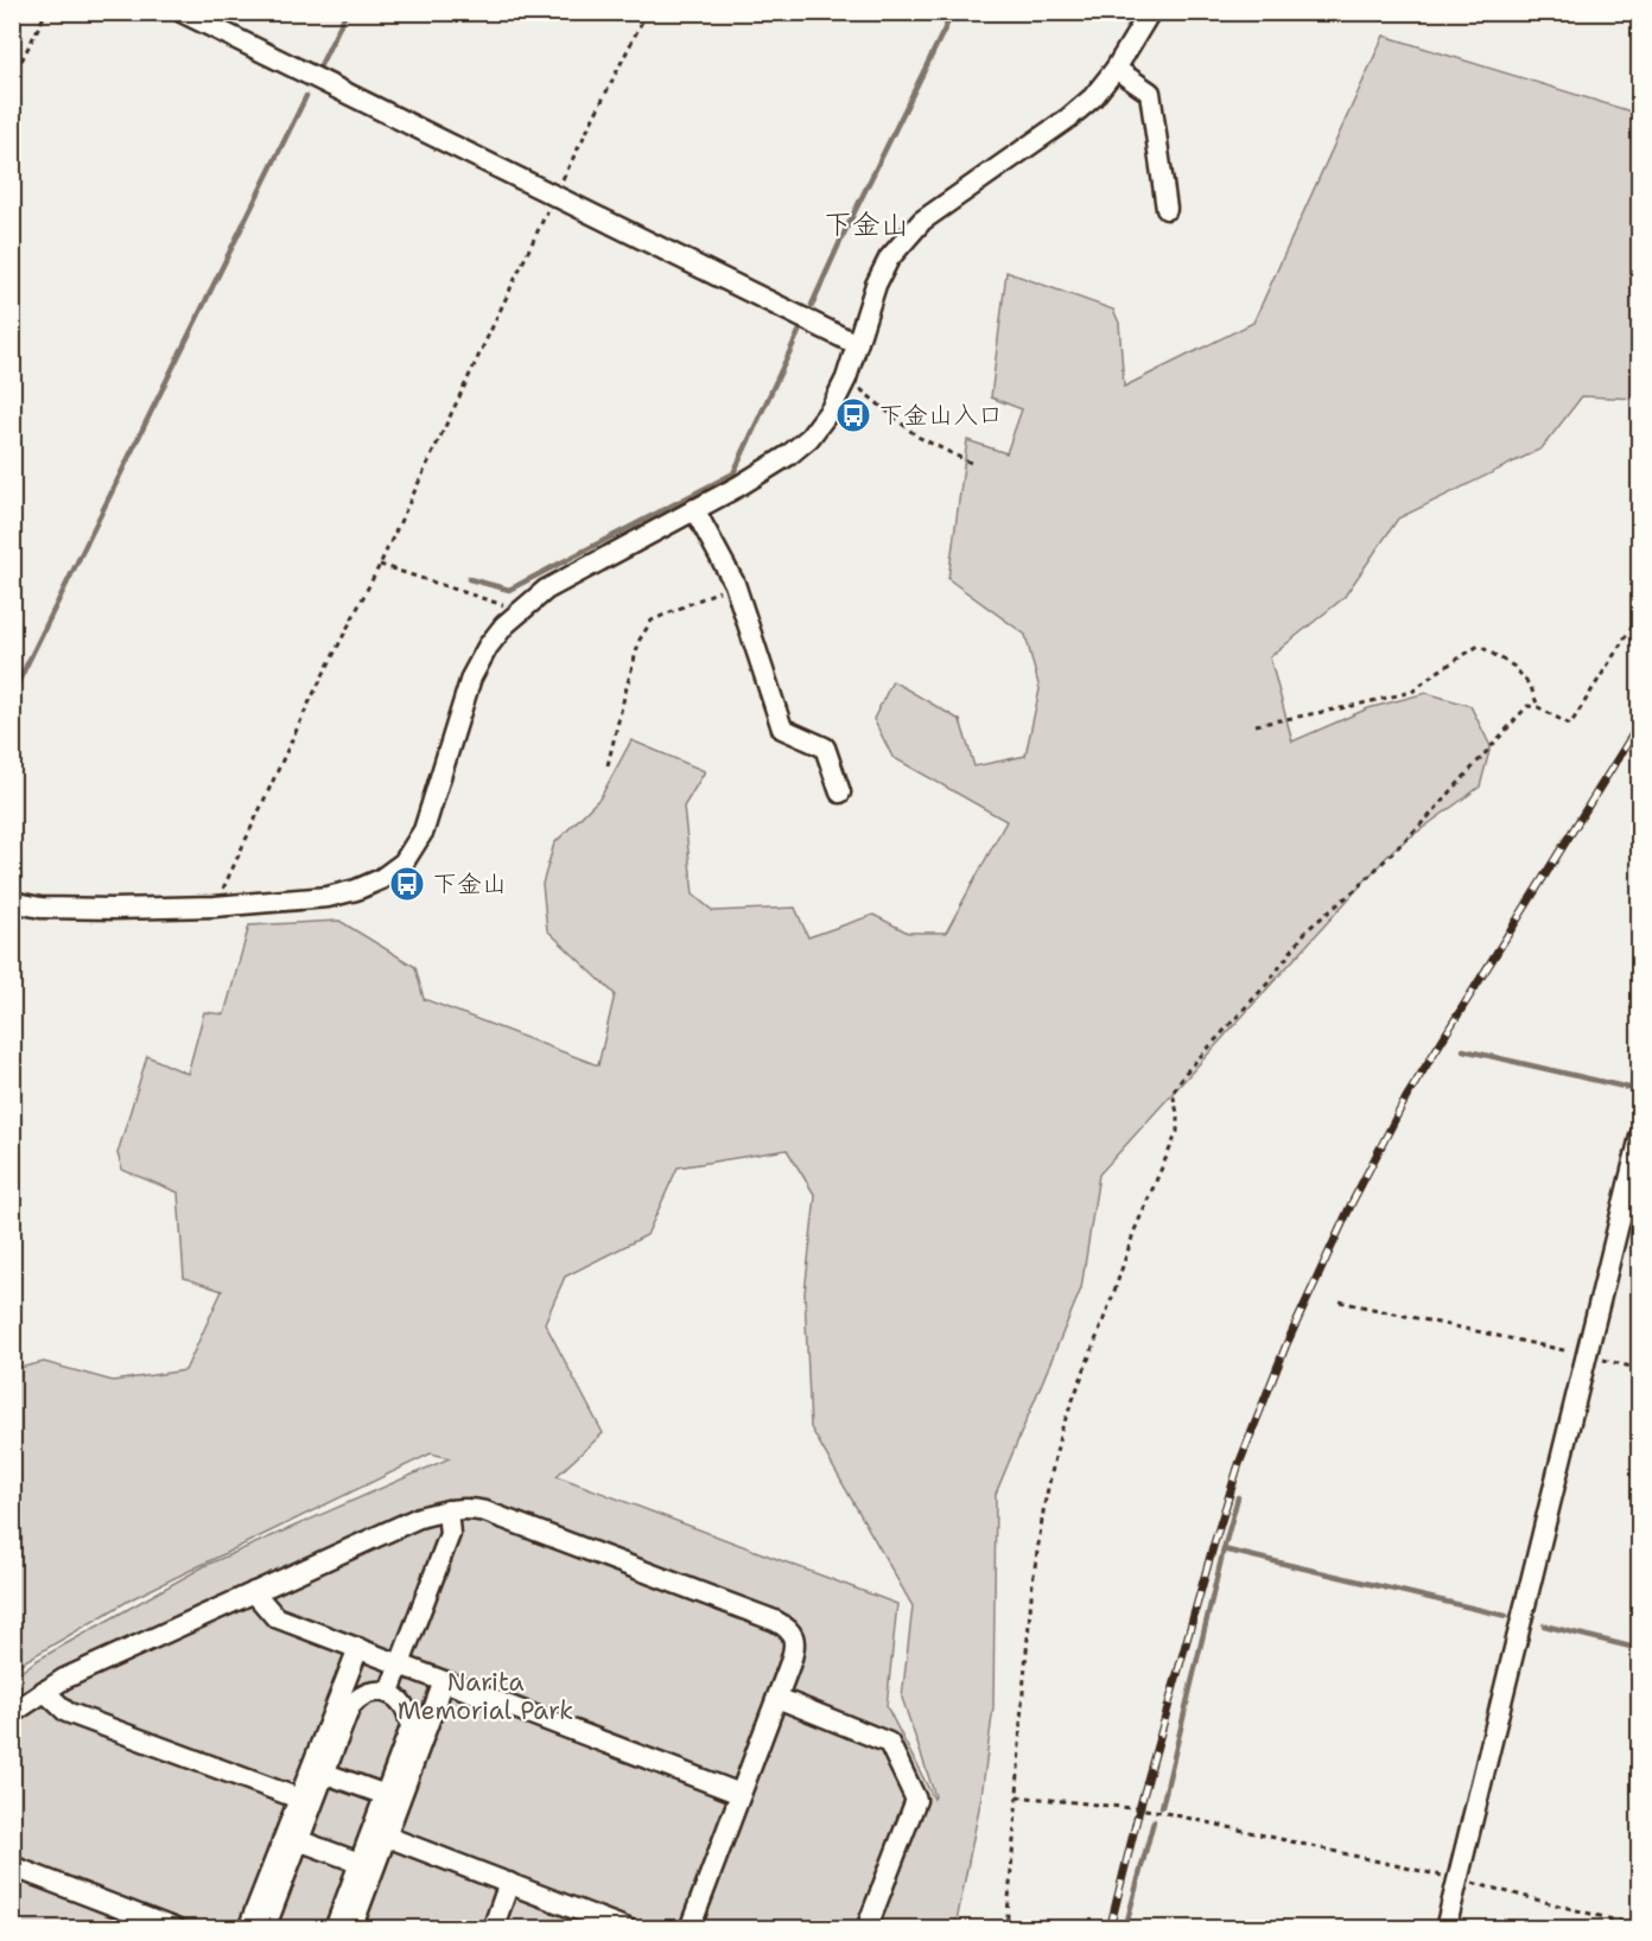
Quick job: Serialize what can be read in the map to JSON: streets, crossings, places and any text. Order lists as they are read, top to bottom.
{
  "districts": ["下金山"],
  "parks": ["Narita Memorial Park"],
  "places": {
    "bus stop": ["下金山入口", "下金山"]
  }
}
